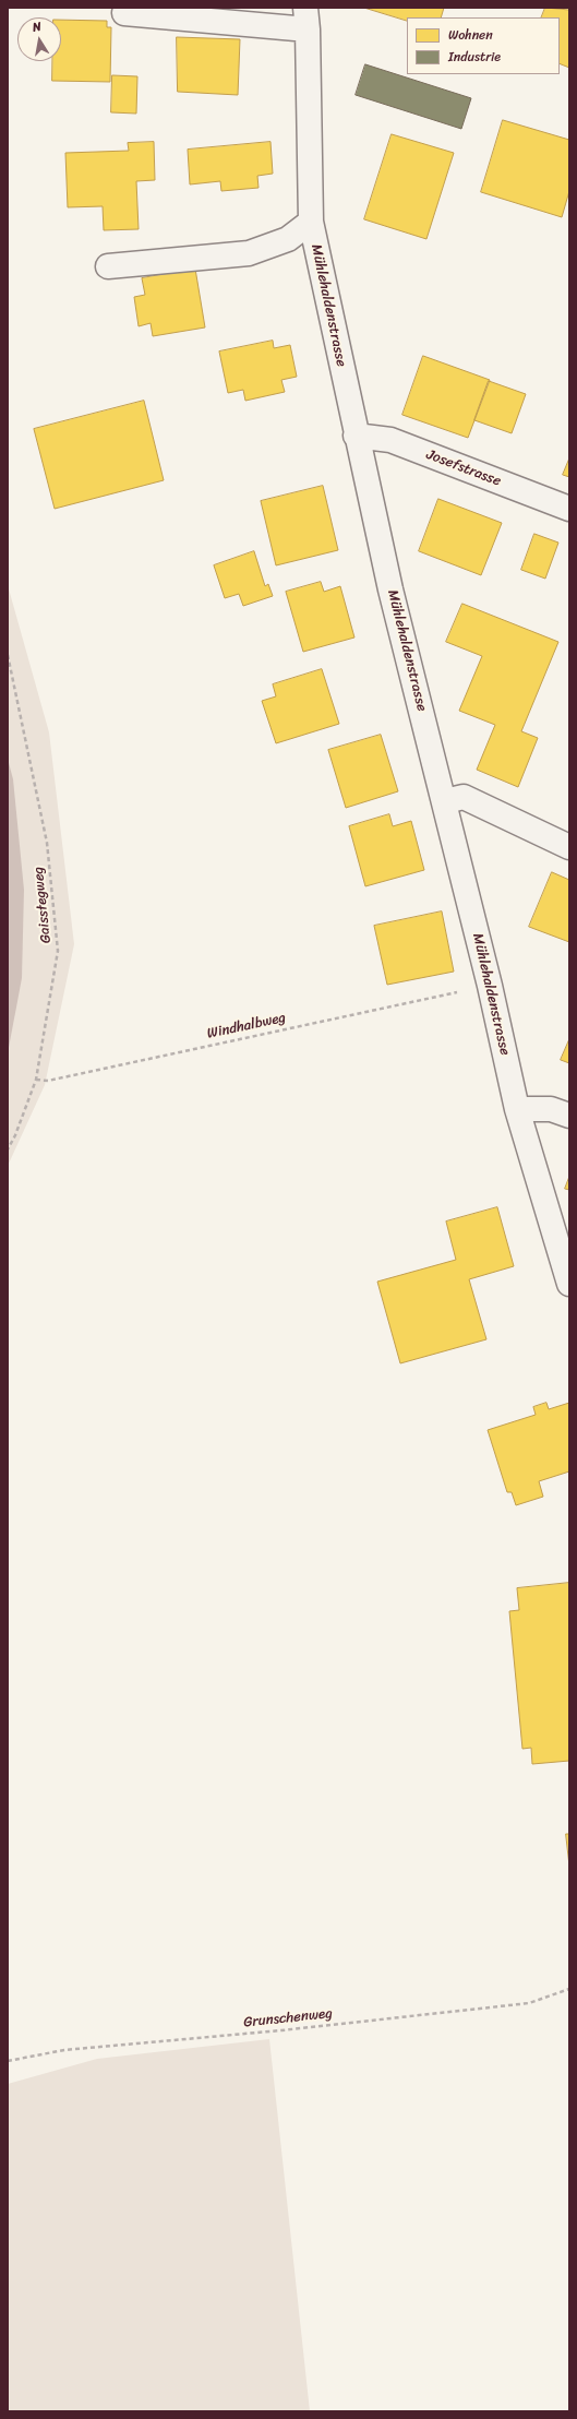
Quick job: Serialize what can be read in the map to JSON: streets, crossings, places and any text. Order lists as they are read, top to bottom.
{
  "streets": {
    "street": ["Mühlehaldenstrasse", "Josefstrasse"],
    "path": ["Gaisstegweg", "Windhalbweg", "Grunschenweg"]
  },
  "crossings": [
    ["Mühlehaldenstrasse", "Josefstrasse"],
    ["Gaisstegweg", "Windhalbweg"]
  ],
  "legend": ["Wohnen", "Industrie"],
  "north": "top"
}
